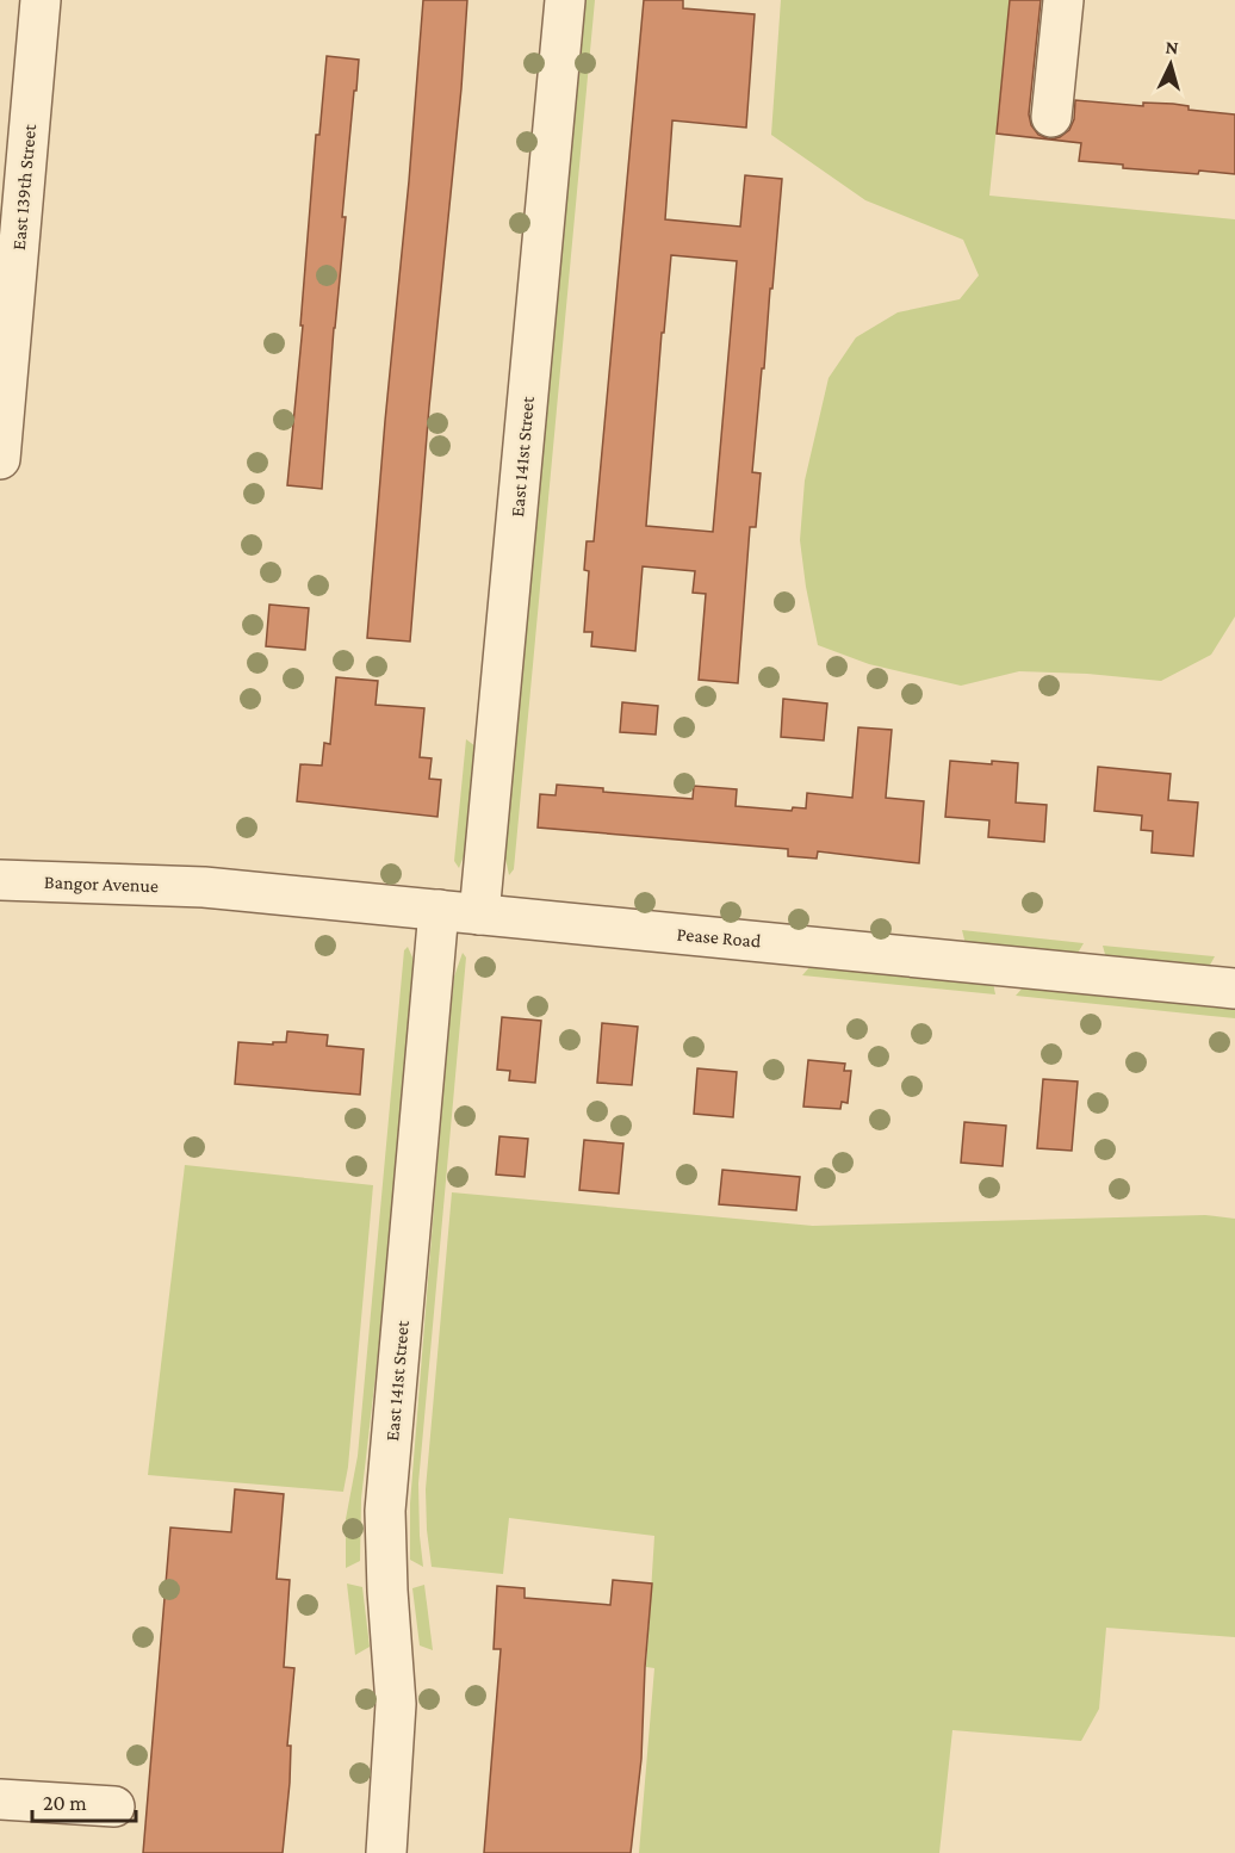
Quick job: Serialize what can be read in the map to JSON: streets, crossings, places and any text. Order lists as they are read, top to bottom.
{
  "streets": {
    "street": [
      "East 139th Street",
      "East 141st Street",
      "Bangor Avenue",
      "Pease Road"
    ]
  },
  "crossings": [
    ["East 141st Street", "Pease Road"],
    ["Bangor Avenue", "Pease Road"]
  ],
  "scale_bar": "20 m",
  "north": "top"
}
